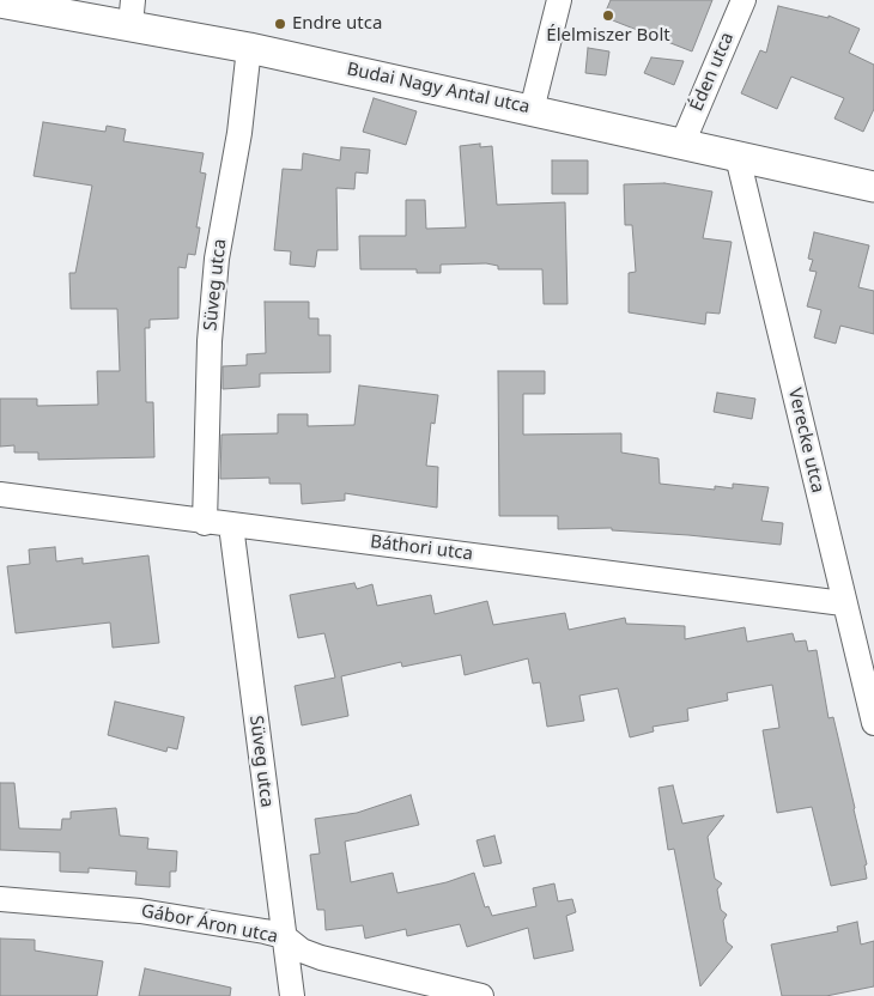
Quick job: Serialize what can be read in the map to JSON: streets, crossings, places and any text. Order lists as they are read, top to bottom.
{
  "streets": {
    "street": [
      "Éden utca",
      "Budai Nagy Antal utca",
      "Süveg utca",
      "Verecke utca",
      "Báthori utca",
      "Gábor Áron utca"
    ]
  },
  "crossings": [
    ["Éden utca", "Budai Nagy Antal utca"],
    ["Budai Nagy Antal utca", "Süveg utca"],
    ["Budai Nagy Antal utca", "Verecke utca"],
    ["Süveg utca", "Báthori utca"],
    ["Süveg utca", "Gábor Áron utca"],
    ["Verecke utca", "Báthori utca"]
  ],
  "places": ["Élelmiszer Bolt", "Endre utca"]
}
